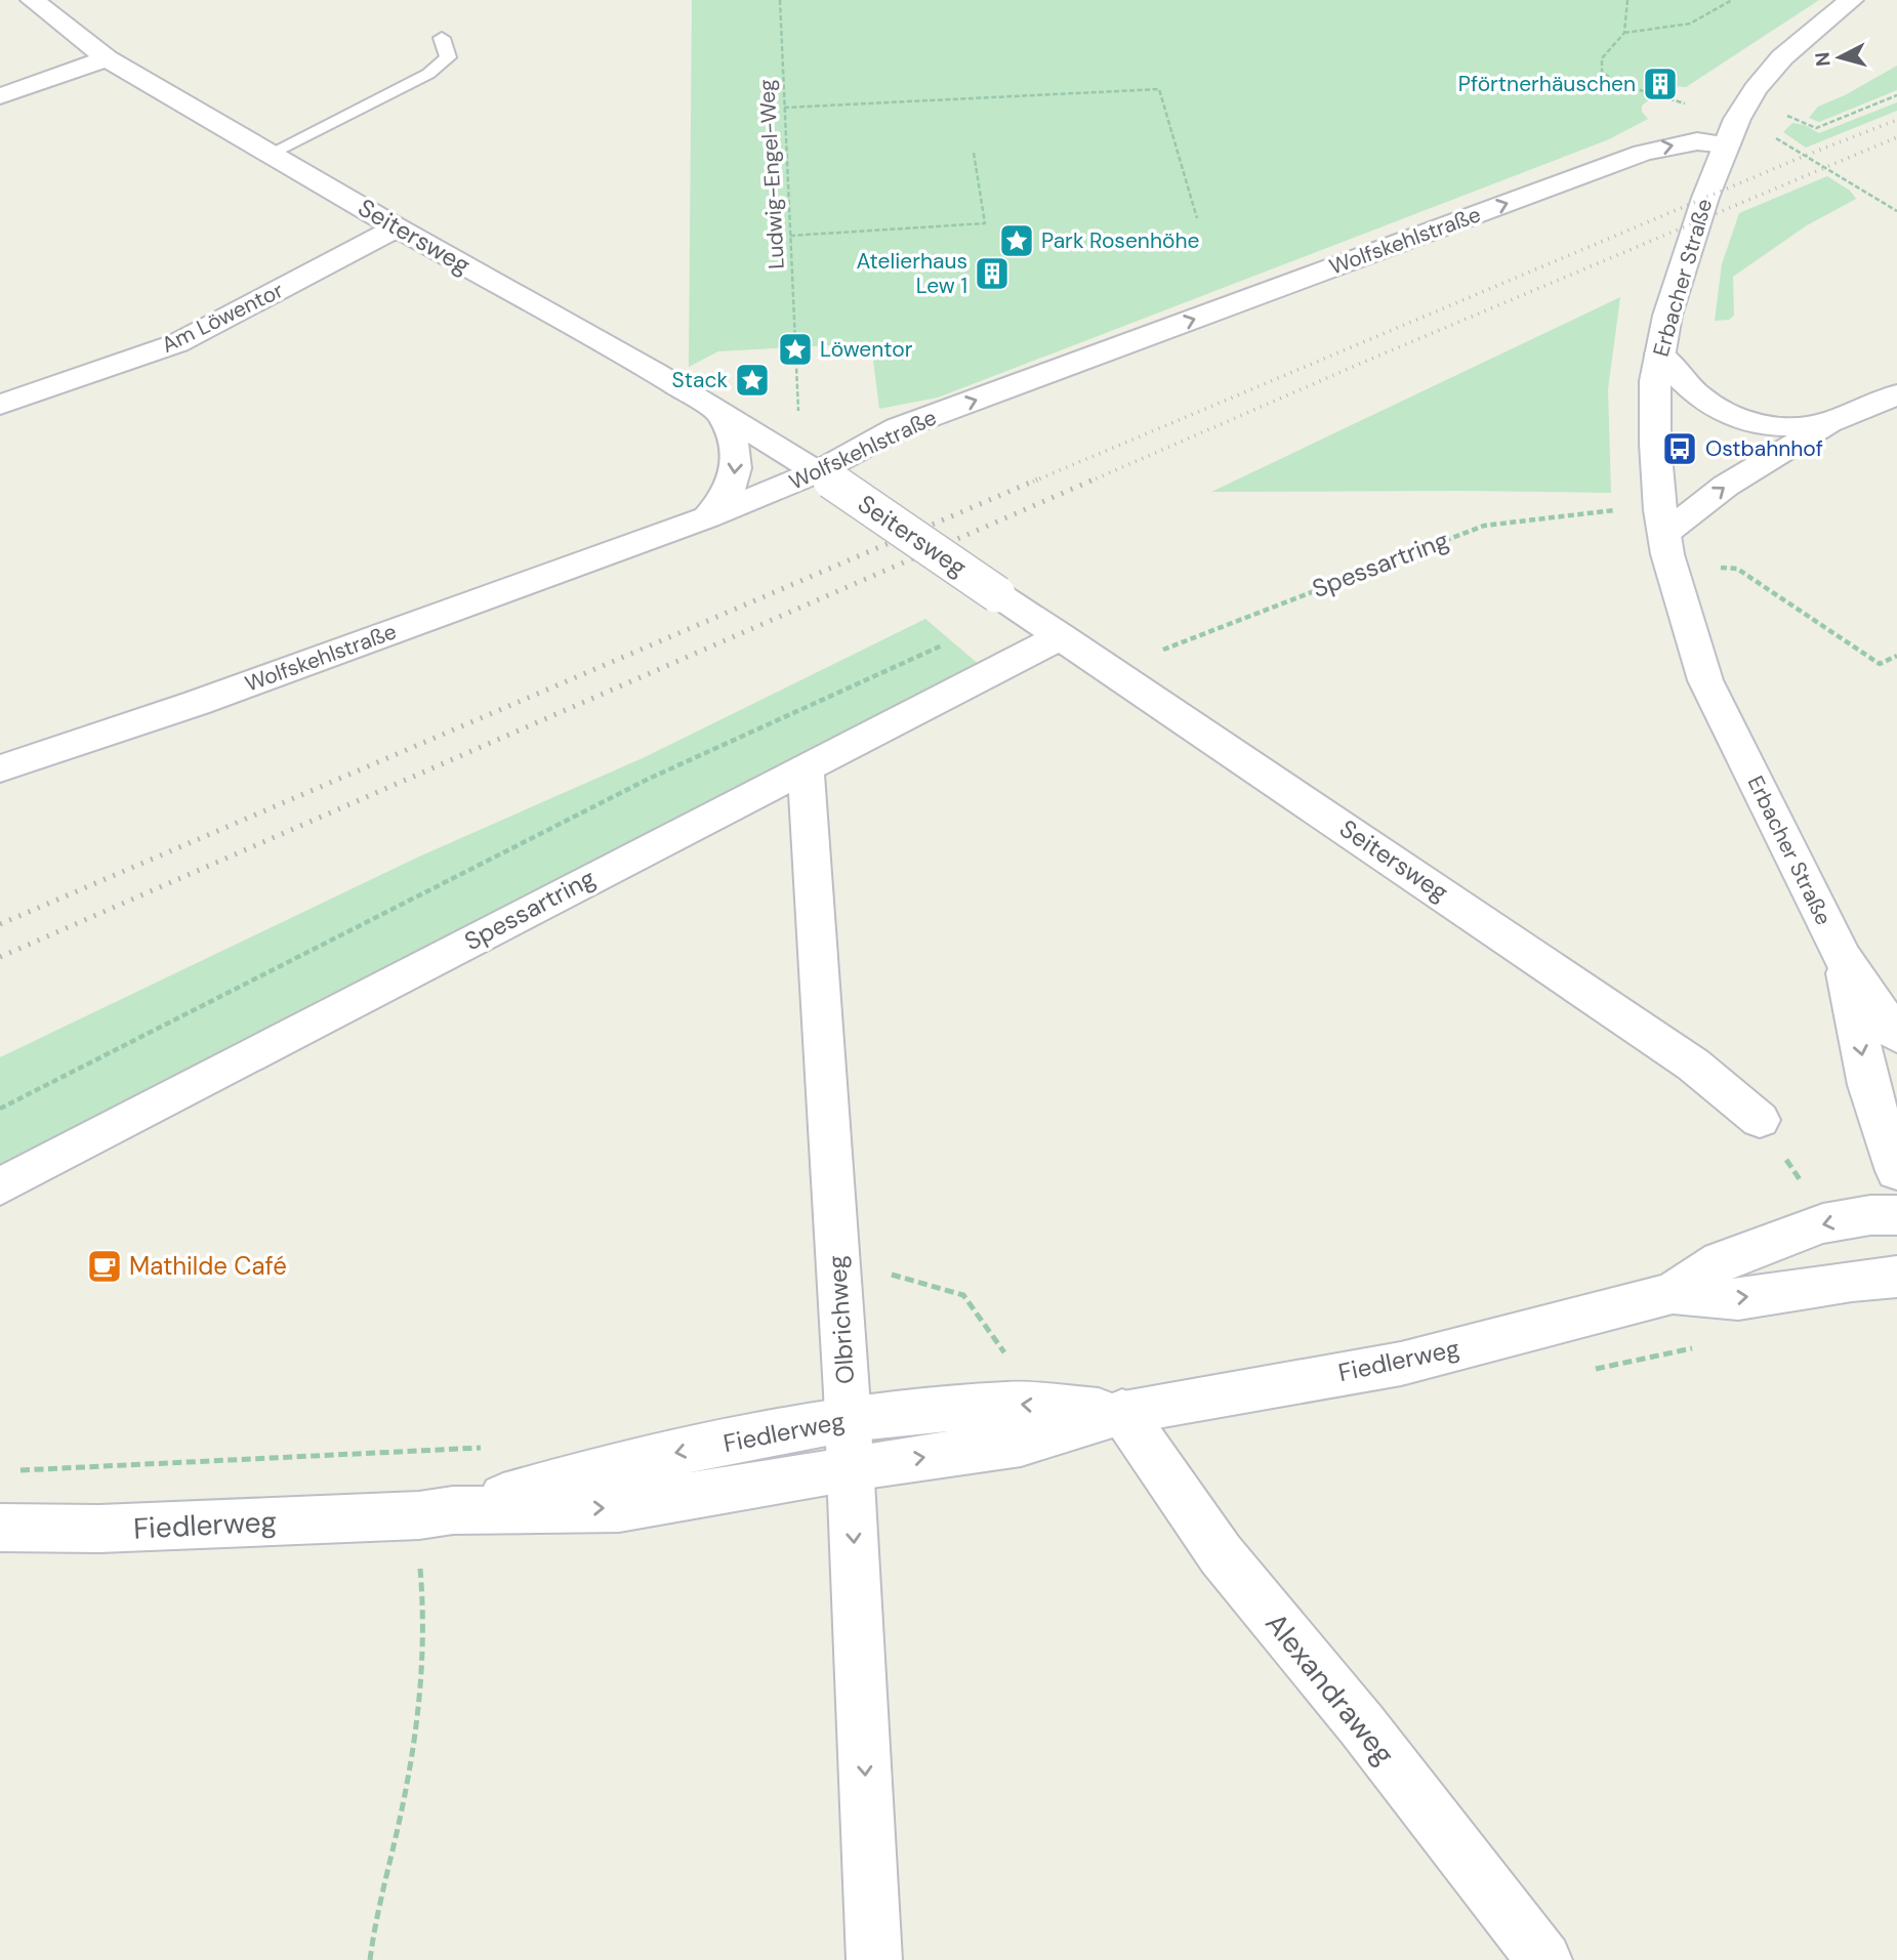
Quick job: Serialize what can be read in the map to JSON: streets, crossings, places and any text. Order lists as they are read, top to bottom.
{
  "streets": {
    "street": [
      "Seitersweg",
      "Wolfskehlstraße",
      "Erbacher Straße",
      "Am Löwentor",
      "Spessartring",
      "Olbrichweg",
      "Fiedlerweg",
      "Alexandraweg"
    ],
    "path": ["Ludwig-Engel-Weg"]
  },
  "crossings": [
    ["Seitersweg", "Wolfskehlstraße"],
    ["Seitersweg", "Am Löwentor"],
    ["Seitersweg", "Spessartring"],
    ["Wolfskehlstraße", "Erbacher Straße"],
    ["Erbacher Straße", "Spessartring"],
    ["Spessartring", "Olbrichweg"],
    ["Olbrichweg", "Fiedlerweg"],
    ["Fiedlerweg", "Alexandraweg"]
  ],
  "one_way": ["Wolfskehlstraße", "Olbrichweg"],
  "places": {
    "building": ["Pförtnerhäuschen", "Atelierhaus Lew 1"],
    "place": ["Park Rosenhöhe", "Löwentor", "Stack"],
    "bus stop": ["Ostbahnhof"],
    "cafe": ["Mathilde Café"]
  },
  "north": "left"
}
